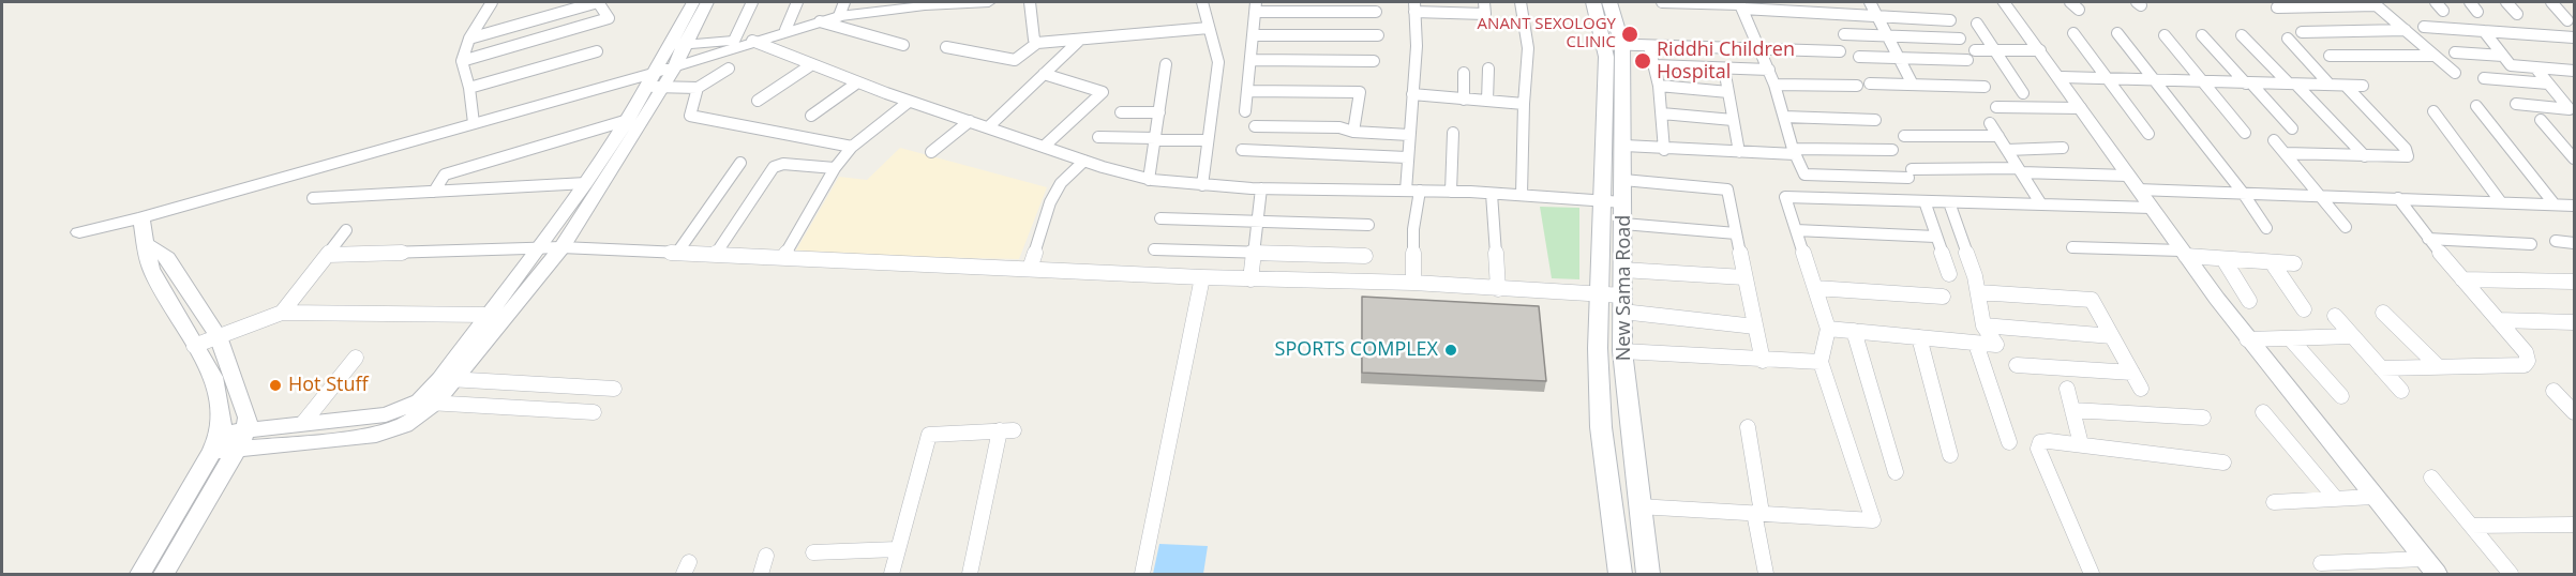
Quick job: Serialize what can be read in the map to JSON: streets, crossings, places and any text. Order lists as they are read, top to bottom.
{
  "streets": {
    "main road": ["New Sama Road"]
  },
  "places": [
    "ANANT SEXOLOGY CLINIC",
    "Riddhi Children Hospital",
    "SPORTS COMPLEX",
    "Hot Stuff"
  ]
}
